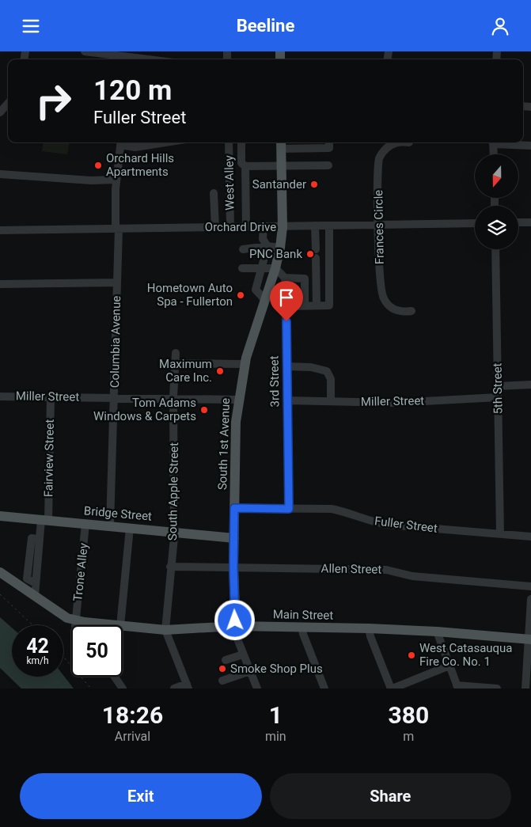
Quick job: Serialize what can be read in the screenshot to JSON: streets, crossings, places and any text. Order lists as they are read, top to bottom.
{
  "streets": {
    "main road": ["South 1st Avenue", "Bridge Street", "Main Street"],
    "street": [
      "West Alley",
      "Orchard Drive",
      "Frances Circle",
      "Columbia Avenue",
      "3rd Street",
      "5th Street",
      "Miller Street",
      "Fairview Street",
      "South Apple Street",
      "Fuller Street",
      "Allen Street",
      "Trone Alley"
    ]
  },
  "crossings": [
    ["West Alley", "Orchard Drive"],
    ["Orchard Drive", "Frances Circle"],
    ["Orchard Drive", "Columbia Avenue"],
    ["Columbia Avenue", "Miller Street"],
    ["Columbia Avenue", "Bridge Street"],
    ["3rd Street", "Miller Street"],
    ["3rd Street", "Fuller Street"],
    ["5th Street", "Miller Street"],
    ["5th Street", "Fuller Street"],
    ["Miller Street", "South 1st Avenue"],
    ["Miller Street", "Fairview Street"],
    ["Miller Street", "South Apple Street"],
    ["South 1st Avenue", "Bridge Street"],
    ["South 1st Avenue", "Fuller Street"],
    ["South 1st Avenue", "Allen Street"],
    ["South 1st Avenue", "Main Street"],
    ["Fairview Street", "Bridge Street"],
    ["South Apple Street", "Bridge Street"],
    ["South Apple Street", "Allen Street"],
    ["South Apple Street", "Main Street"],
    ["Bridge Street", "Trone Alley"],
    ["Trone Alley", "Main Street"]
  ],
  "places": [
    "Orchard Hills Apartments",
    "Santander",
    "PNC Bank",
    "Hometown Auto Spa - Fullerton",
    "Maximum Care Inc.",
    "Tom Adams Windows & Carpets",
    "West Catasauqua Fire Co. No. 1",
    "Smoke Shop Plus"
  ],
  "north": "bottom",
  "page": {
    "header": "Beeline",
    "turn": ["120 m", "Fuller Street"],
    "speed": "42 km/h",
    "limit": "50",
    "eta": [
      "18:26",
      "Arrival",
      "1",
      "min",
      "380",
      "m"
    ],
    "buttons": ["Exit", "Share"]
  }
}
